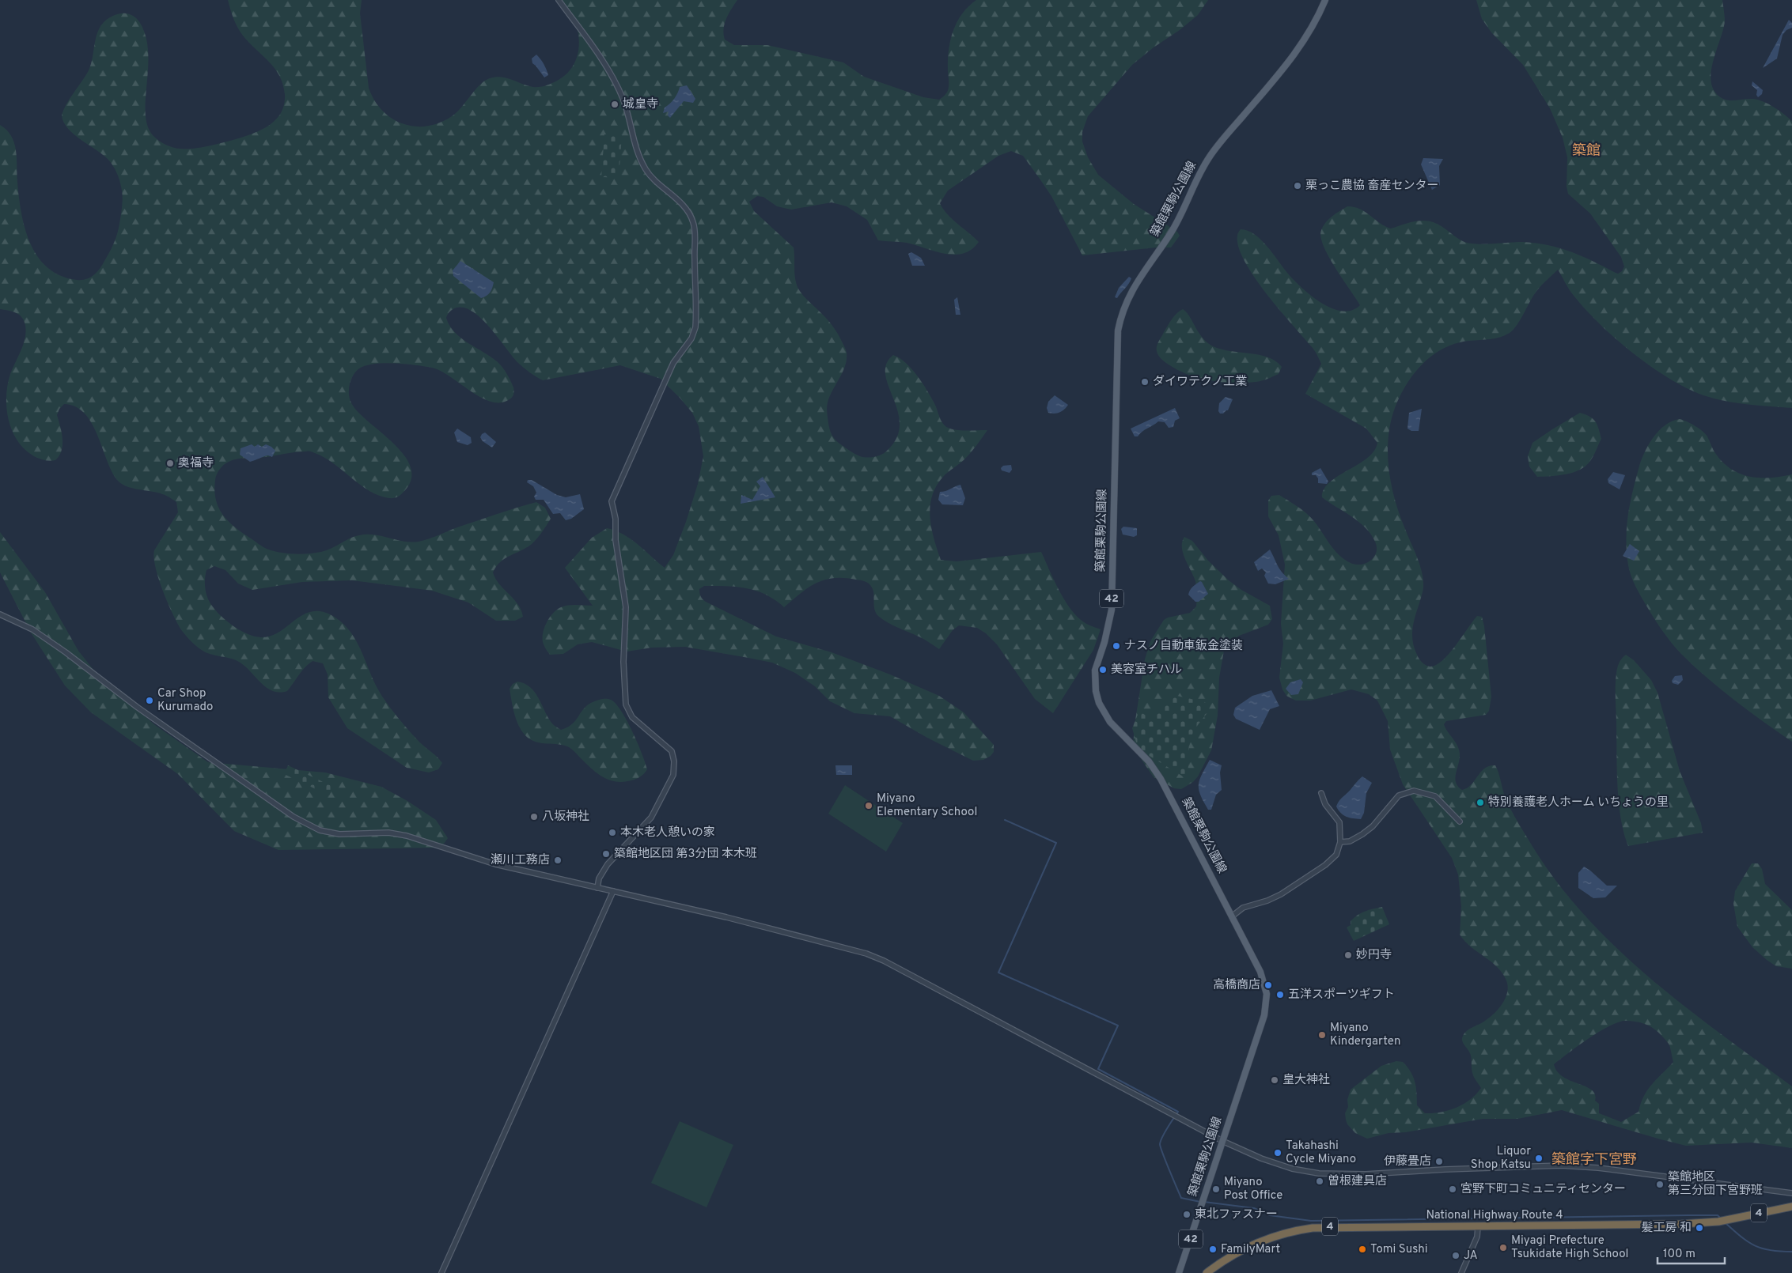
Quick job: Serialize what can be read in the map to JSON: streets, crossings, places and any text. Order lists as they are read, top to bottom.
{
  "streets": {
    "highway": ["4", "National Highway Route 4"],
    "main road": ["築館栗駒公園線", "42"]
  },
  "districts": ["築館", "築館字下宮野"],
  "places": [
    "城皇寺",
    "栗っこ農協 畜産センター",
    "ダイワテクノ工業",
    "奥福寺",
    "ナスノ自動車鈑金塗装",
    "美容室チハル",
    "Car Shop Kurumado",
    "特別養護老人ホーム いちょうの里",
    "Miyano Elementary School",
    "八坂神社",
    "本木老人憩いの家",
    "築館地区団 第3分団 本木班",
    "瀬川工務店",
    "妙円寺",
    "高橋商店",
    "五洋スポーツギフト",
    "Miyano Kindergarten",
    "皇大神社",
    "Takahashi Cycle Miyano",
    "Liquor Shop Katsu",
    "伊藤畳店",
    "曽根建具店",
    "築館地区 第三分団下宮野班",
    "Miyano Post Office",
    "宮野下町コミュニティセンター",
    "東北ファスナー",
    "髪工房 和",
    "Miyagi Prefecture Tsukidate High School",
    "FamilyMart",
    "Tomi Sushi",
    "JA"
  ],
  "scale_bar": "100 m"
}
